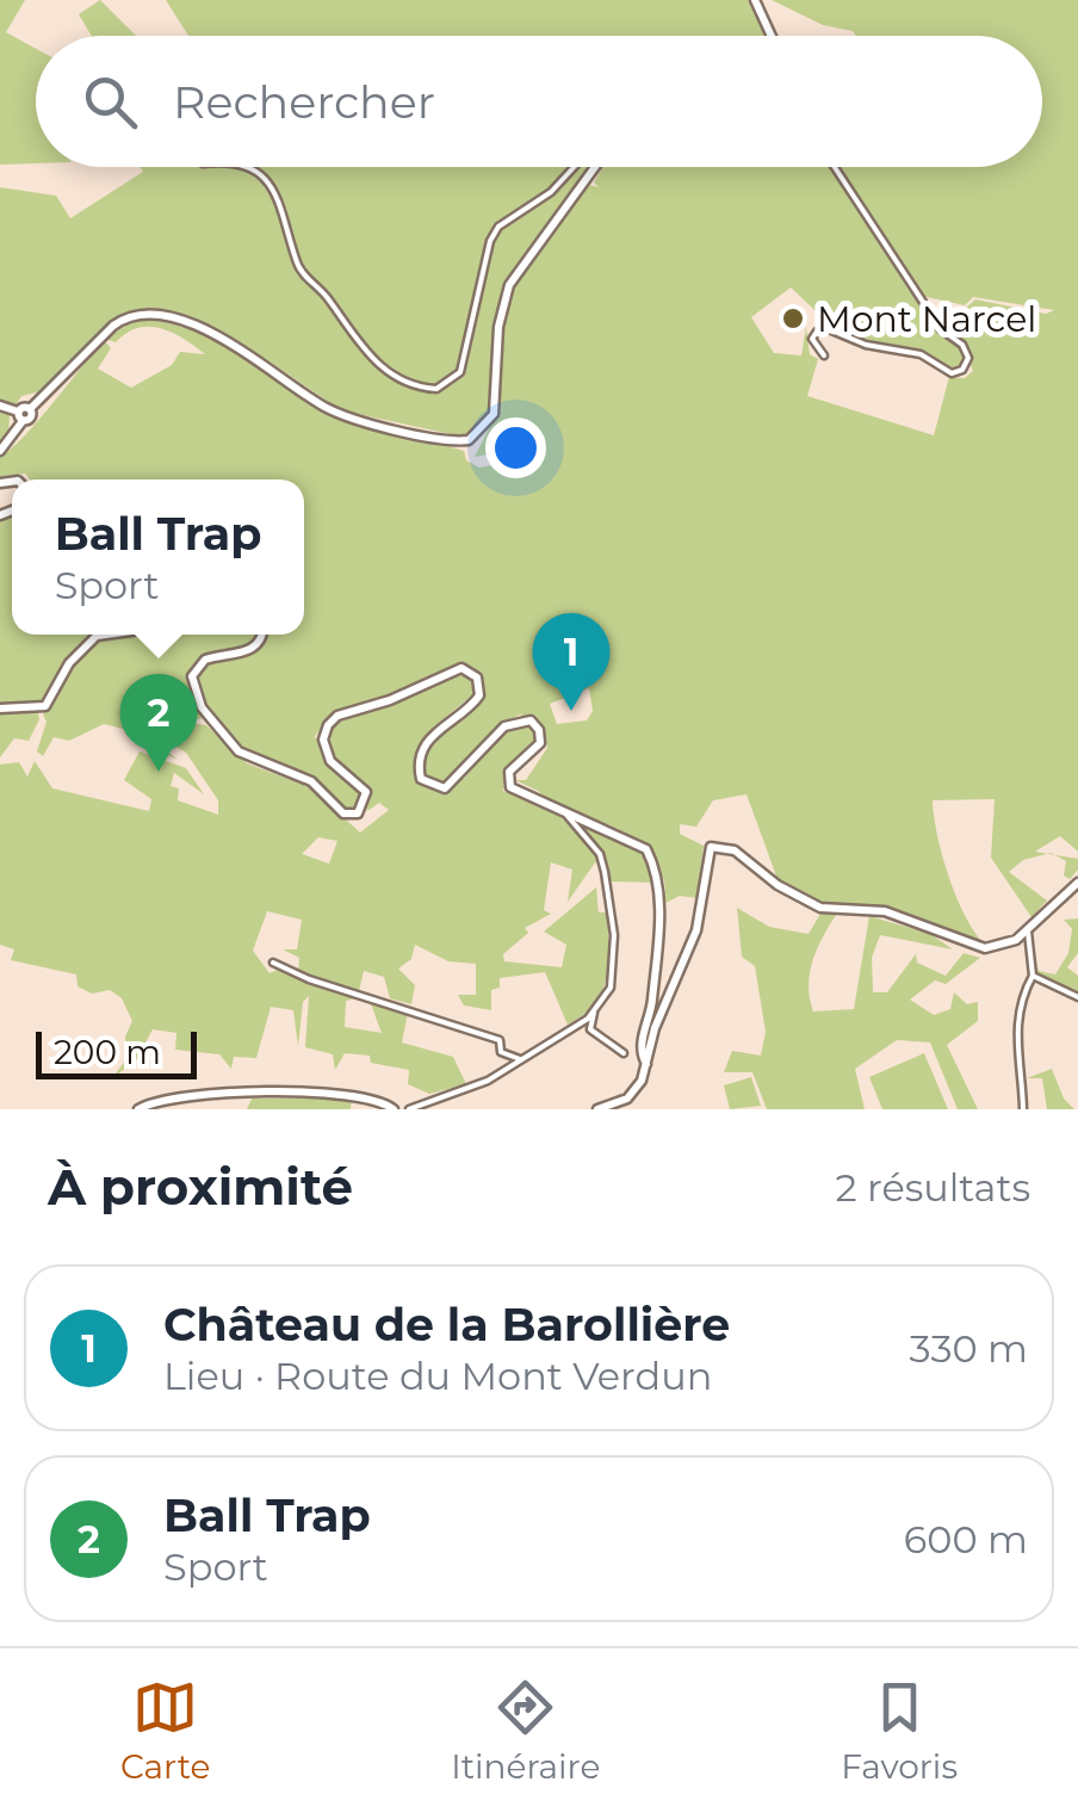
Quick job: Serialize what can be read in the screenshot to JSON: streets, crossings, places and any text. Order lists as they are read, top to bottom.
{
  "places": ["Mont Narcel"],
  "scale_bar": "200 m",
  "page": {
    "search": "Rechercher",
    "popup": ["Ball Trap", "Sport"],
    "pins": ["1", "2"],
    "scale": "200 m",
    "heading": ["À proximité", "2 résultats"],
    "list": [
      {
        "mark": "1",
        "name": "Château de la Barollière",
        "note": "Lieu · Route du Mont Verdun",
        "value": "330 m"
      },
      {
        "mark": "2",
        "name": "Ball Trap",
        "note": "Sport",
        "value": "600 m"
      }
    ],
    "nav": ["Carte", "Itinéraire", "Favoris"]
  }
}
